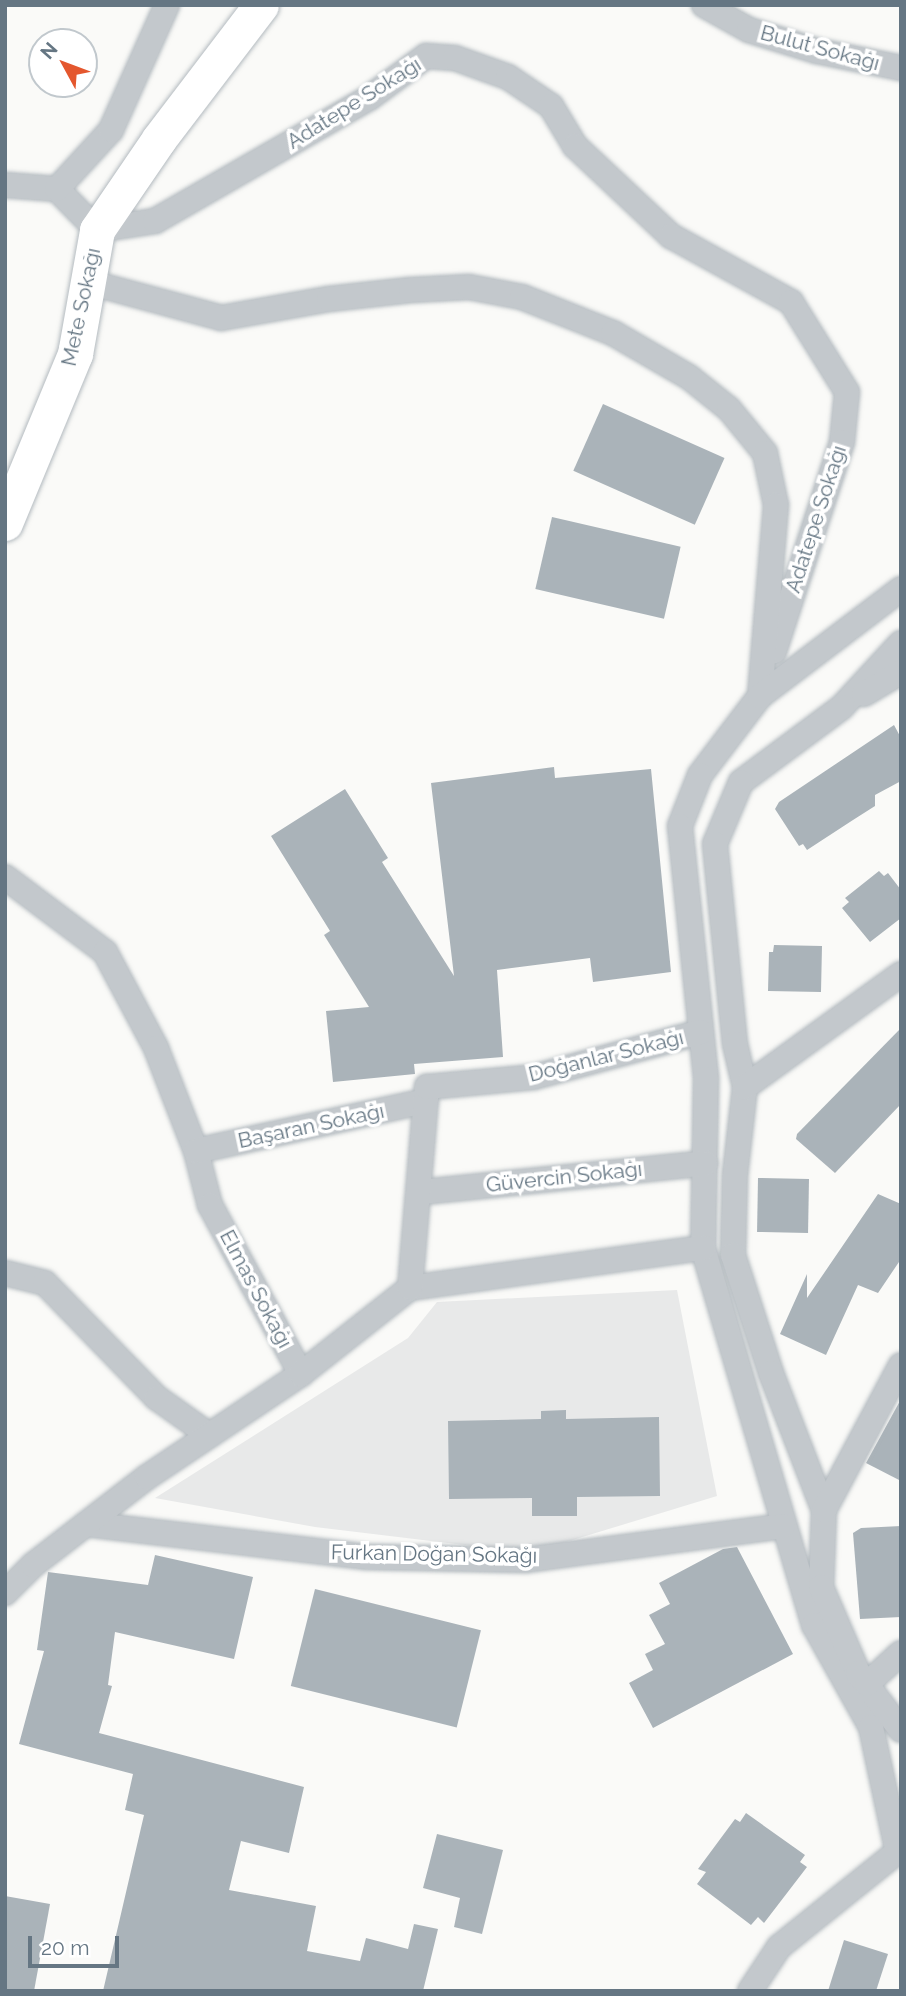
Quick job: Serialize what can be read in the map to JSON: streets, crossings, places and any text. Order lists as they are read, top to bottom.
{
  "streets": {
    "main road": ["Mete Sokağı"],
    "street": [
      "Bulut Sokağı",
      "Adatepe Sokağı",
      "Doğanlar Sokağı",
      "Başaran Sokağı",
      "Güvercin Sokağı",
      "Elmas Sokağı",
      "Furkan Doğan Sokağı"
    ]
  },
  "crossings": [
    ["Adatepe Sokağı", "Mete Sokağı"],
    ["Doğanlar Sokağı", "Başaran Sokağı"],
    ["Başaran Sokağı", "Elmas Sokağı"]
  ],
  "scale_bar": "20 m",
  "north": "top left"
}
